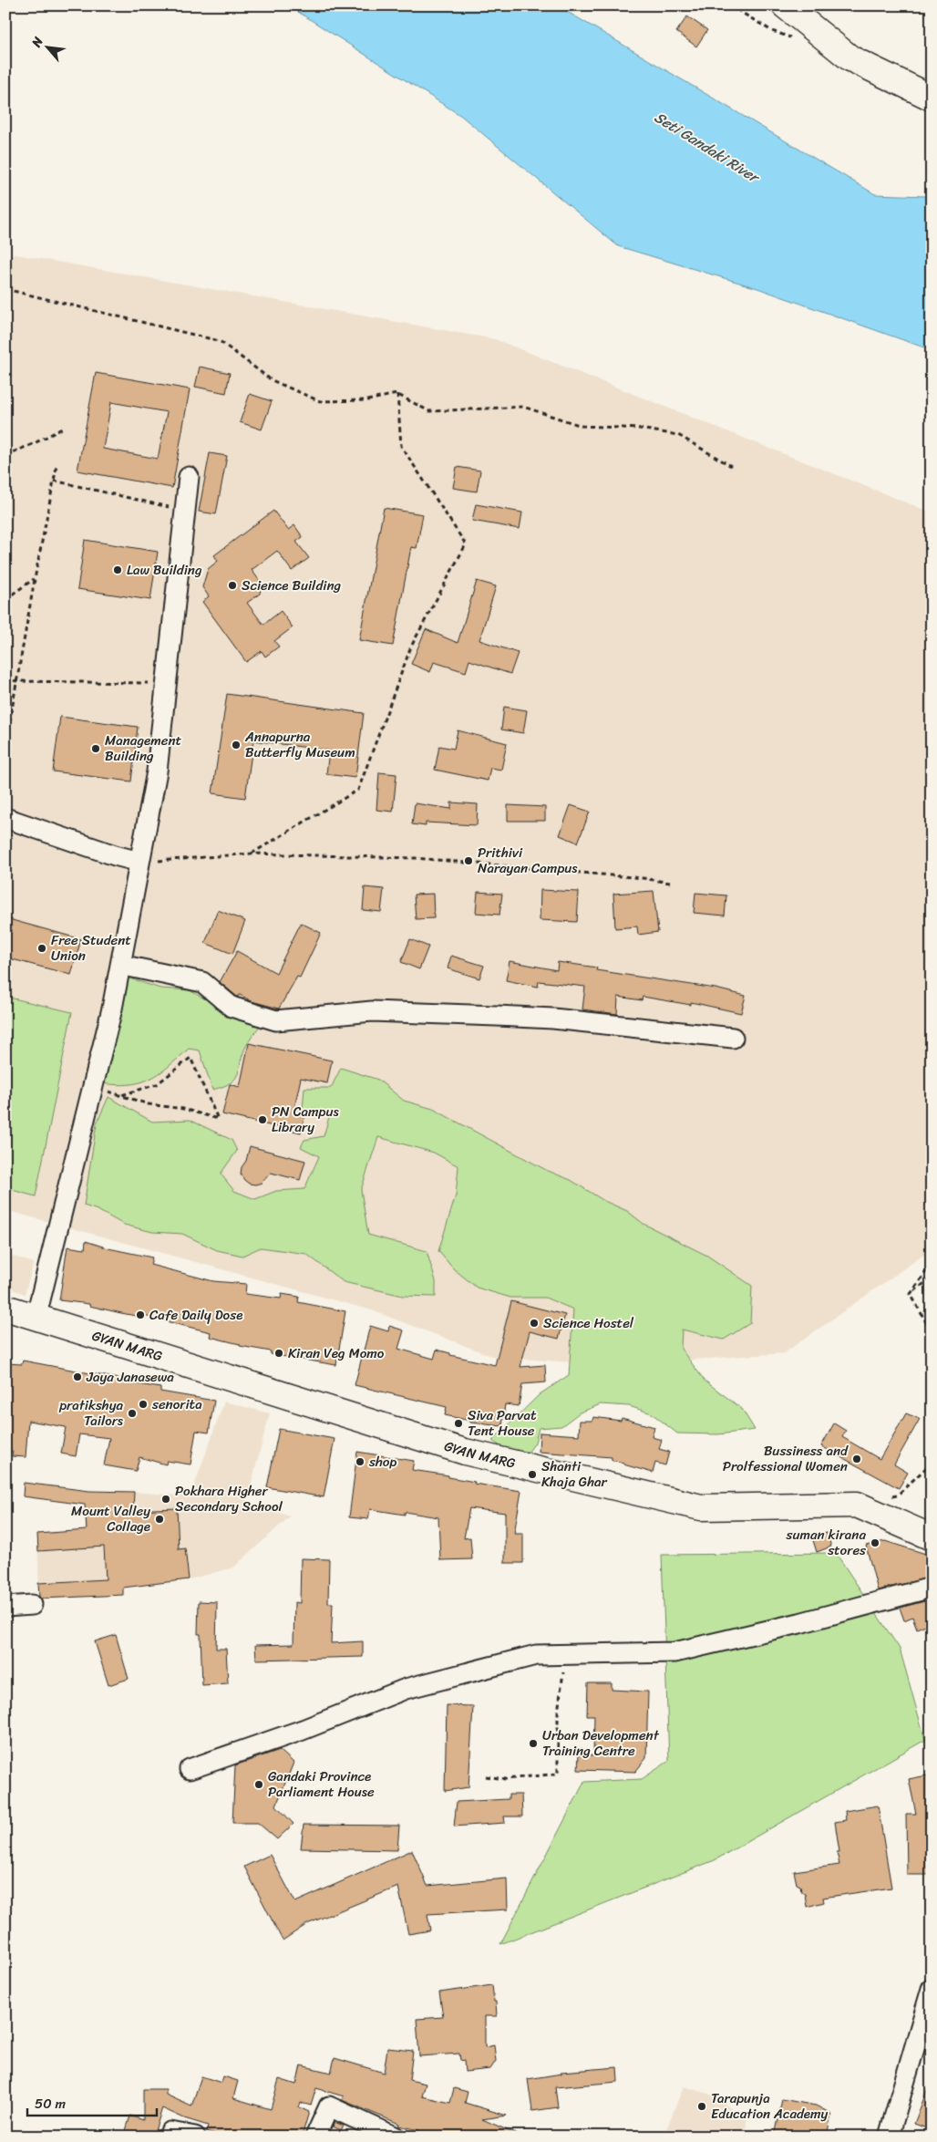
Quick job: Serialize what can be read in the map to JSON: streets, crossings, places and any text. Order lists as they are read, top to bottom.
{
  "streets": {
    "main road": ["GYAN MARG"]
  },
  "water": ["Seti Gandaki River"],
  "places": [
    "Law Building",
    "Science Building",
    "Annapurna Butterfly Museum",
    "Management Building",
    "Prithivi Narayan Campus",
    "Free Student Union",
    "PN Campus Library",
    "Cafe Daily Dose",
    "Science Hostel",
    "Kiran Veg Momo",
    "Jaya Janasewa",
    "senorita",
    "pratikshya Tailors",
    "Siva Parvat Tent House",
    "Bussiness and Prolfessional Women",
    "shop",
    "Shanti Khaja Ghar",
    "Pokhara Higher Secondary School",
    "Mount Valley Collage",
    "suman kirana stores",
    "Urban Development Training Centre",
    "Gandaki Province Parliament House",
    "Tarapunja Education Academy"
  ],
  "scale_bar": "50 m",
  "north": "top left"
}
